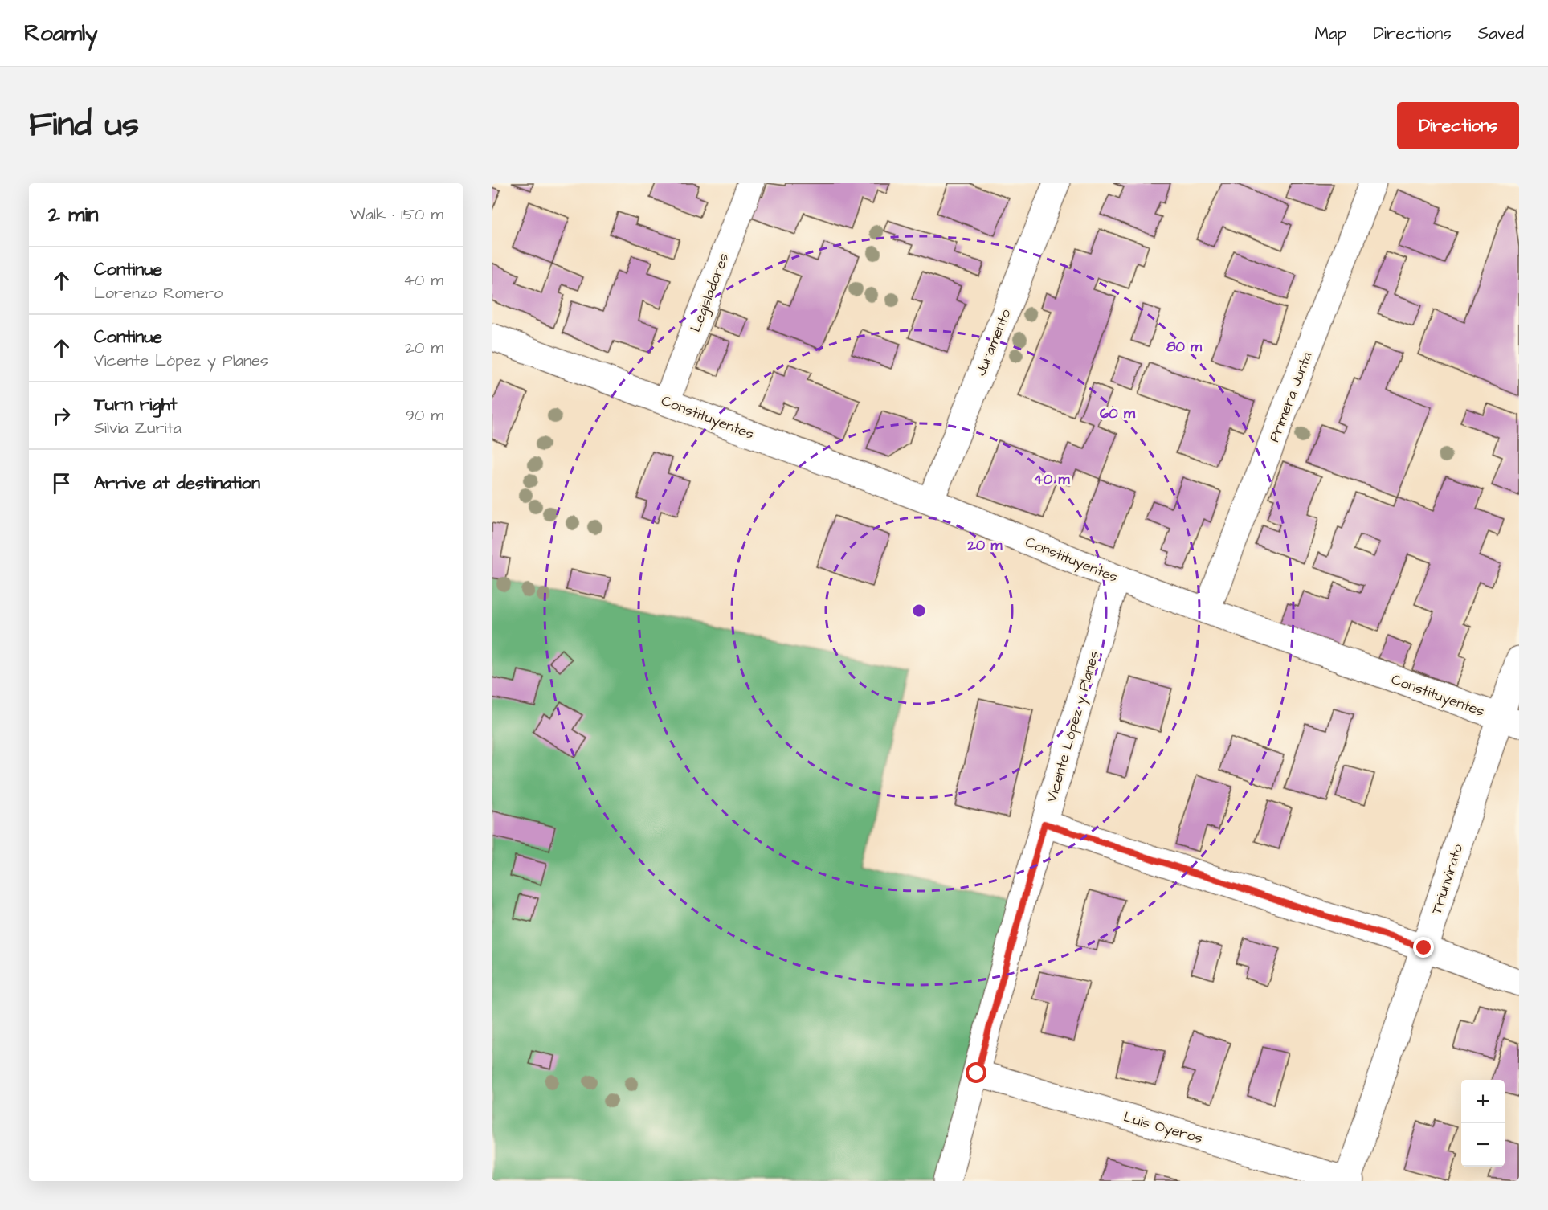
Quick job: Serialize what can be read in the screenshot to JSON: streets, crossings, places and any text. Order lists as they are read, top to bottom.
{
  "streets": {
    "street": [
      "Legisladores",
      "Juramento",
      "Primera Junta",
      "Constituyentes",
      "Vicente López y Planes",
      "Triunvirato",
      "Luis Oyeros"
    ]
  },
  "crossings": [
    ["Legisladores", "Constituyentes"],
    ["Juramento", "Constituyentes"],
    ["Primera Junta", "Constituyentes"],
    ["Constituyentes", "Vicente López y Planes"],
    ["Constituyentes", "Triunvirato"],
    ["Vicente López y Planes", "Luis Oyeros"],
    ["Triunvirato", "Luis Oyeros"]
  ],
  "page": {
    "header": "Roamly",
    "nav": ["Map", "Directions", "Saved"],
    "title": "Find us",
    "buttons": "Directions",
    "heading": ["2 min", "Walk · 150 m"],
    "list": [
      ["Continue", "Lorenzo Romero", "40 m"],
      ["Continue", "Vicente López y Planes", "20 m"],
      ["Turn right", "Silvia Zurita", "90 m"],
      "Arrive at destination"
    ],
    "map_buttons": ["+", "−"]
  },
  "rings": [
    "80 m",
    "60 m",
    "40 m",
    "20 m"
  ]
}
